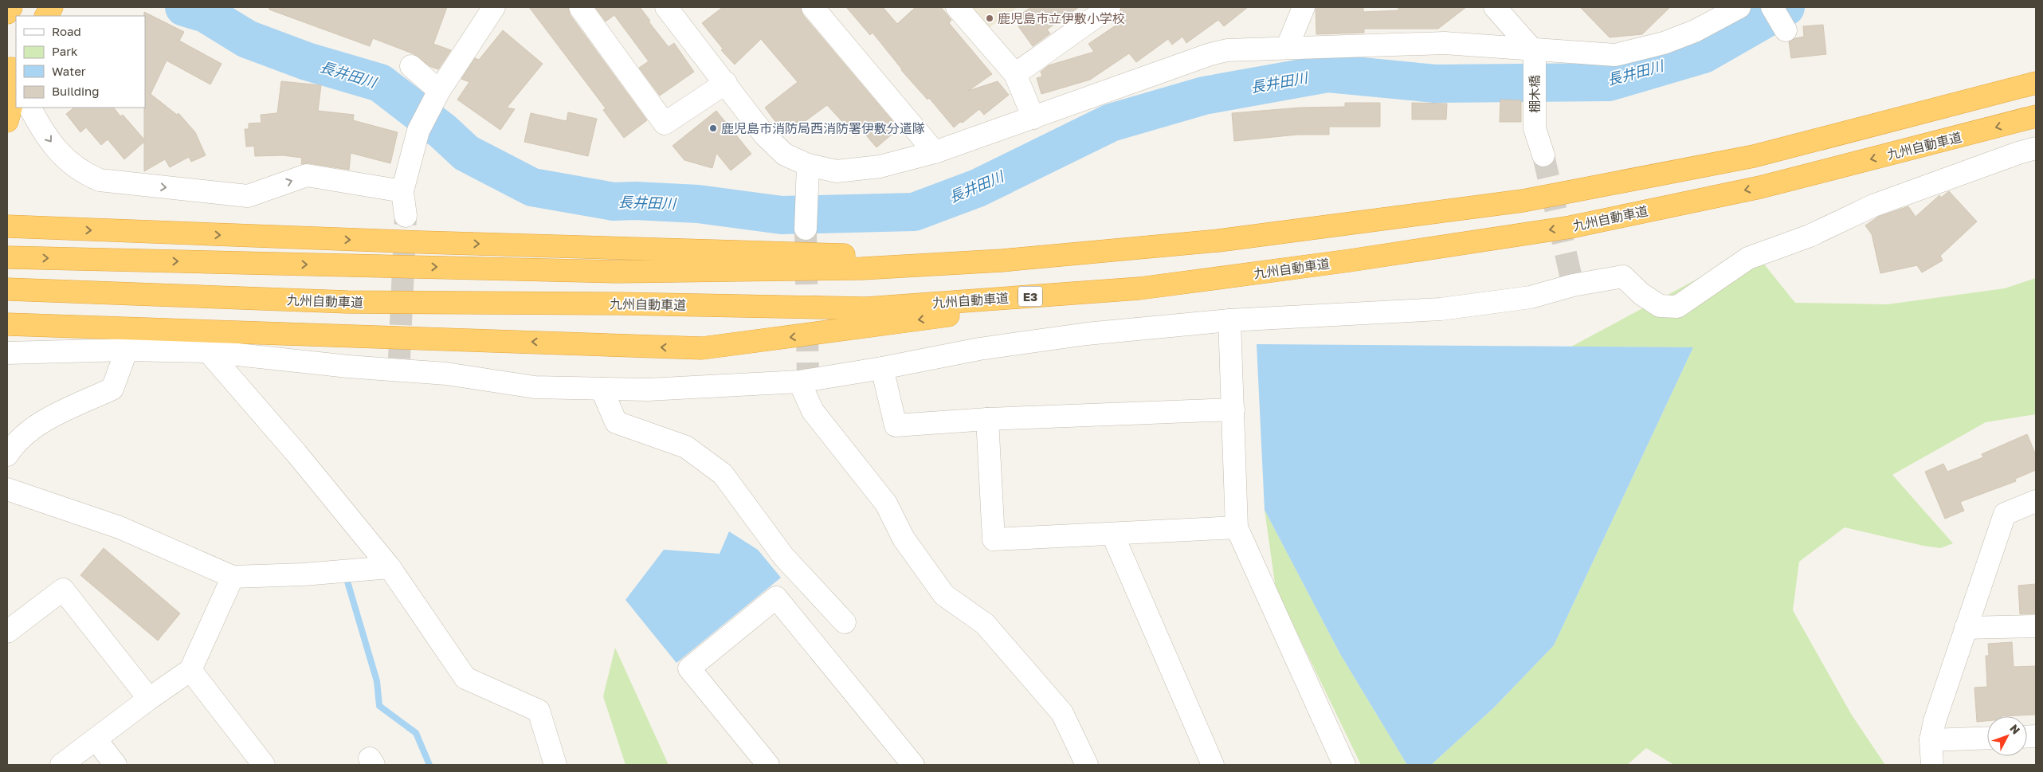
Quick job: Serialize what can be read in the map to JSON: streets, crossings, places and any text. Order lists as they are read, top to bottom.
{
  "streets": {
    "highway": ["九州自動車道", "E3"],
    "street": ["棚木橋"]
  },
  "water": ["長井田川"],
  "places": ["鹿児島市立伊敷小学校", "鹿児島市消防局西消防署伊敷分遣隊"],
  "legend": [
    "Road",
    "Park",
    "Water",
    "Building"
  ],
  "north": "top right"
}
